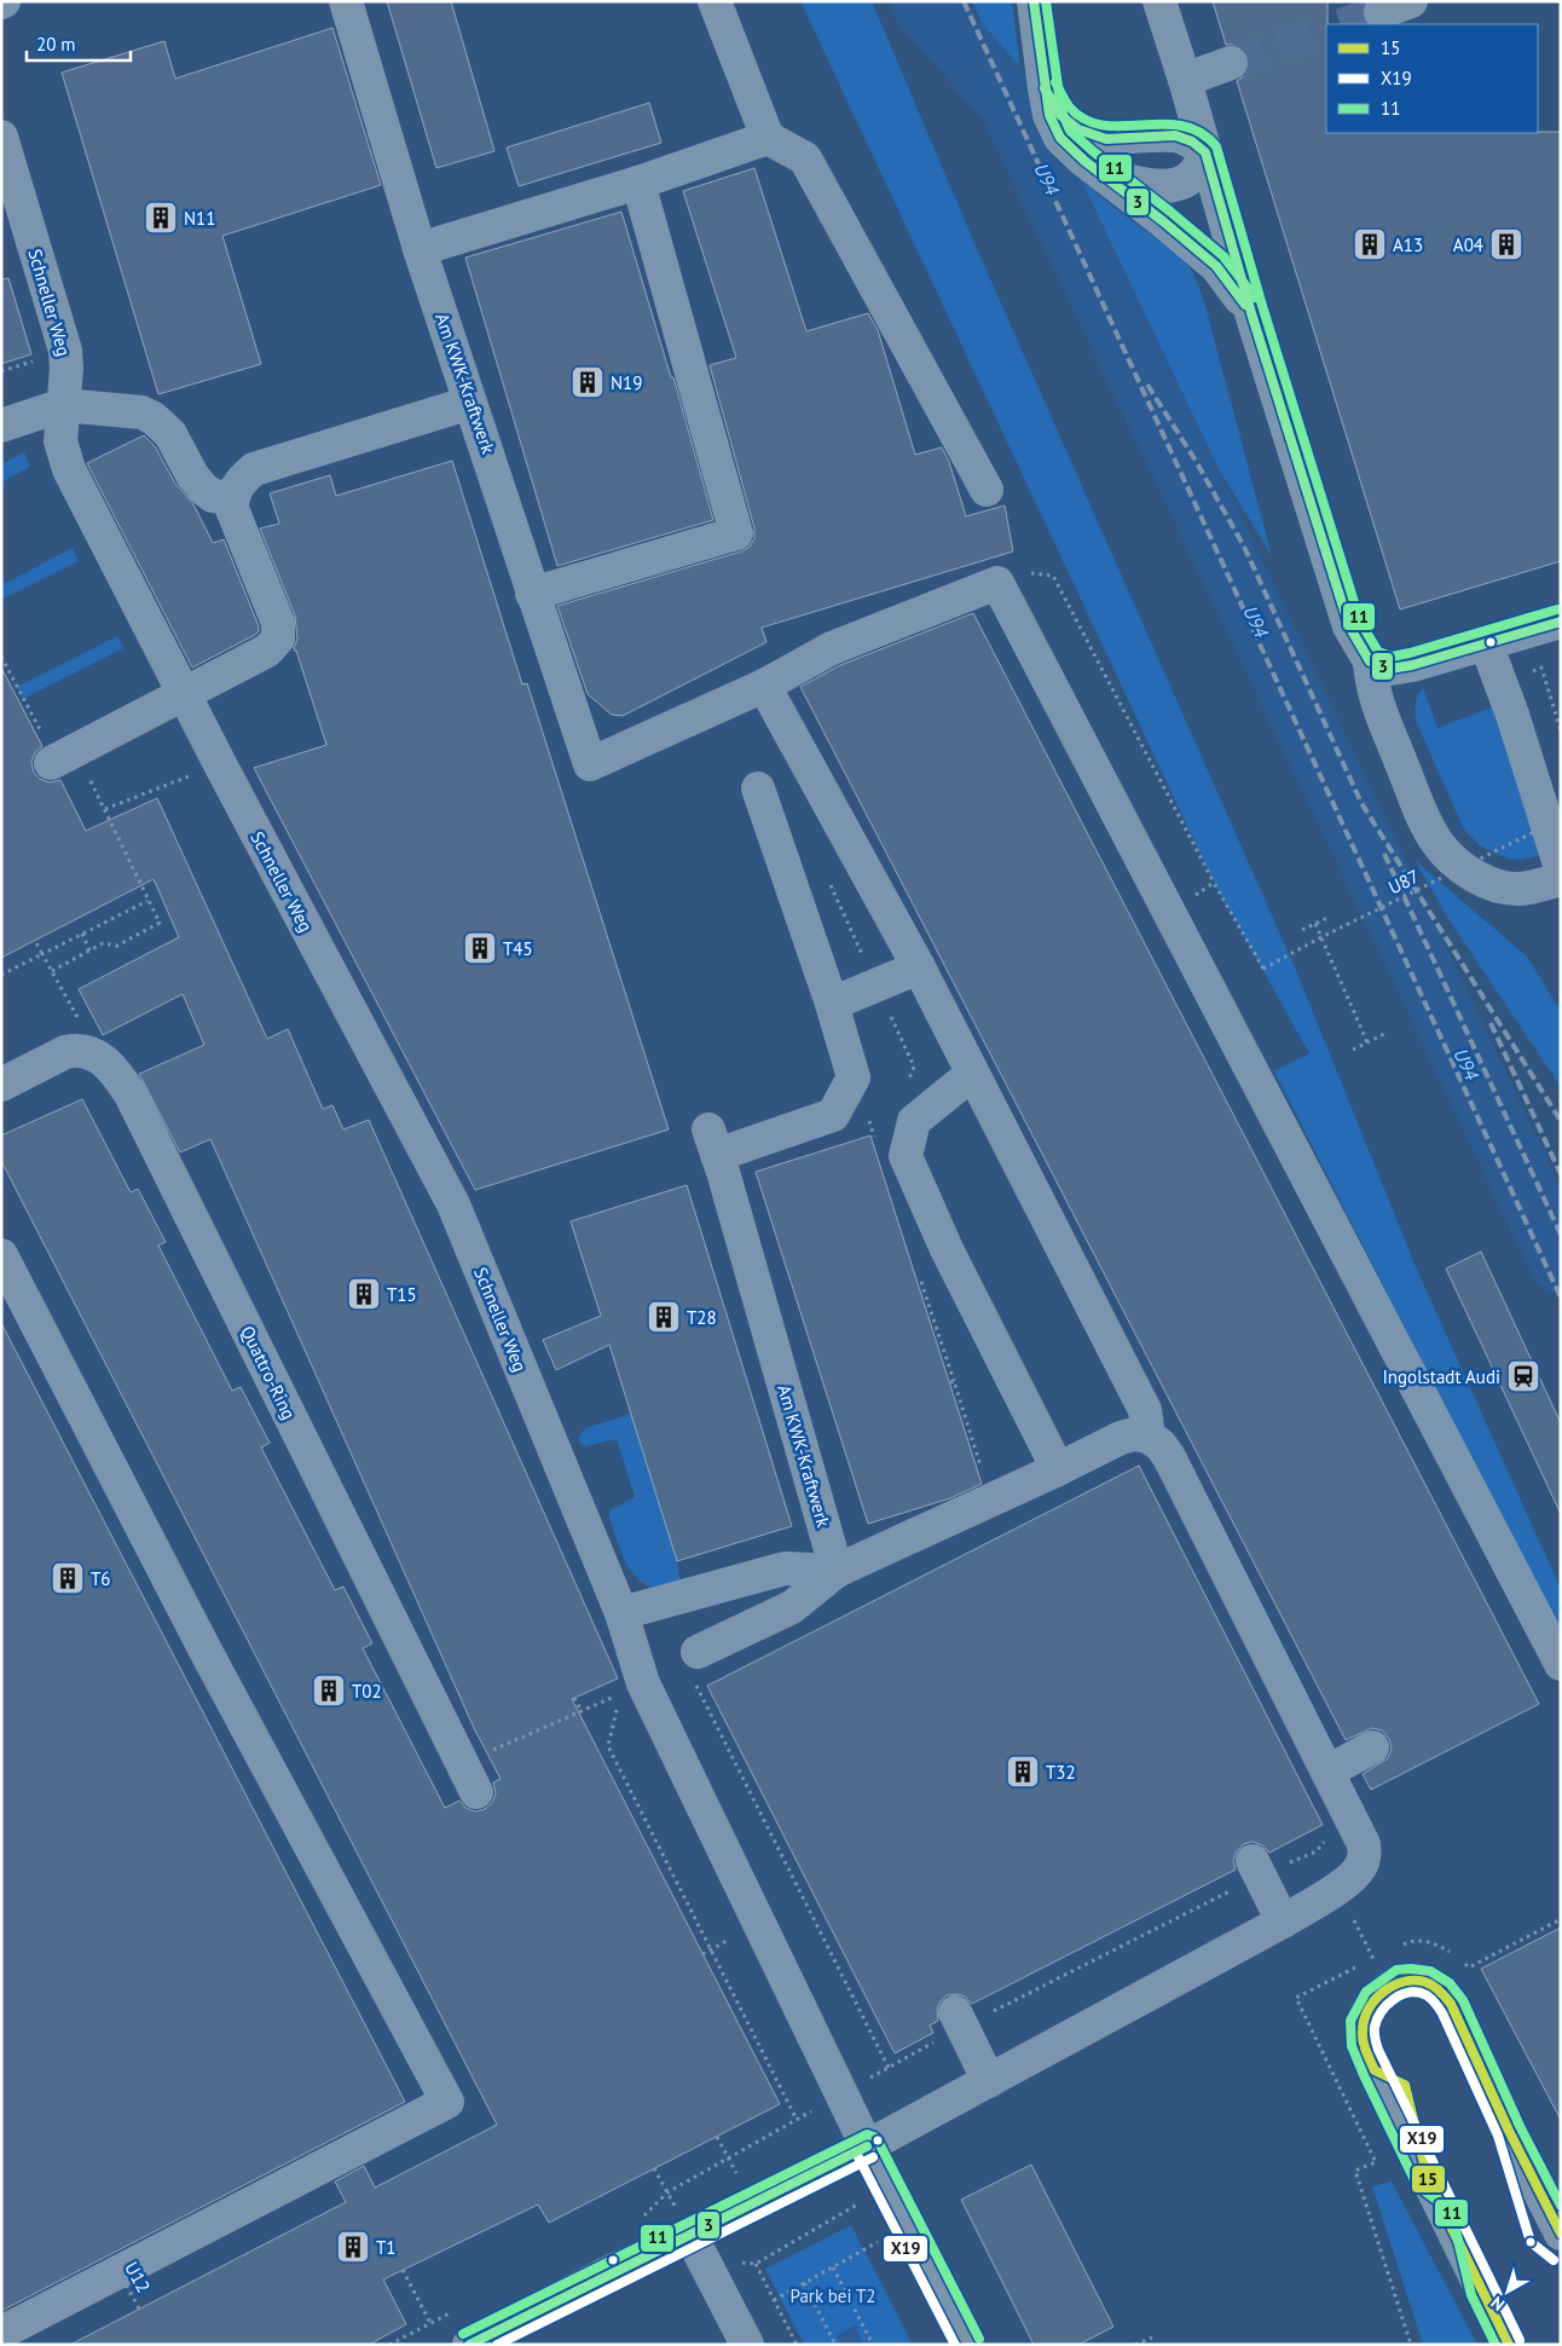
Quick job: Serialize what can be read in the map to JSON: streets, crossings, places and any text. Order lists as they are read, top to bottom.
{
  "streets": {
    "lane": ["Schneller Weg", "Am KWK-Kraftwerk", "Quattro-Ring"],
    "path": ["U87", "U12"]
  },
  "water": ["U94"],
  "parks": ["Park bei T2"],
  "places": {
    "building": [
      "N11",
      "A13",
      "A04",
      "N19",
      "T45",
      "T15",
      "T28",
      "T6",
      "T02",
      "T32",
      "T1"
    ],
    "station": ["Ingolstadt Audi"]
  },
  "lines": [
    "transit line 11",
    "transit line 3",
    "transit line 15",
    "transit line X19"
  ],
  "legend": ["15", "X19", "11"],
  "scale_bar": "20 m",
  "north": "bottom left"
}
